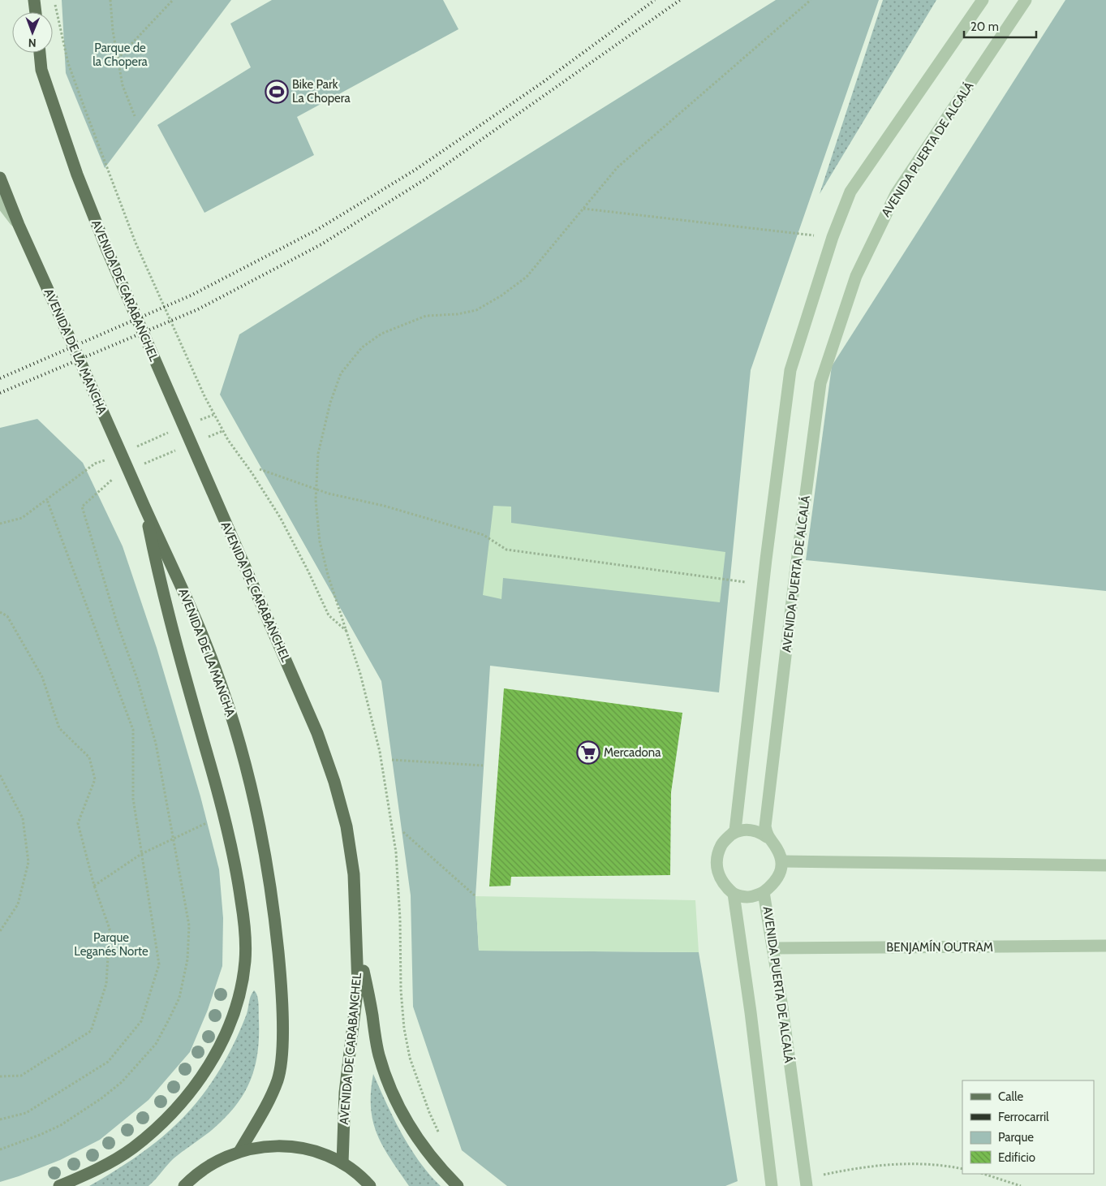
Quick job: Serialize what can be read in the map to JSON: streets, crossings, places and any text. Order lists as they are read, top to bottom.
{
  "streets": {
    "main road": ["AVENIDA DE CARABANCHEL", "AVENIDA DE LA MANCHA"],
    "street": ["AVENIDA PUERTA DE ALCALÁ", "BENJAMÍN OUTRAM"]
  },
  "crossings": [
    ["AVENIDA PUERTA DE ALCALÁ", "BENJAMÍN OUTRAM"]
  ],
  "parks": ["Parque de la Chopera", "Parque Leganés Norte"],
  "places": {
    "sports": ["Bike Park La Chopera"],
    "supermarket": ["Mercadona"]
  },
  "legend": [
    "Calle",
    "Ferrocarril",
    "Parque",
    "Edificio"
  ],
  "scale_bar": "20 m",
  "north": "bottom"
}
